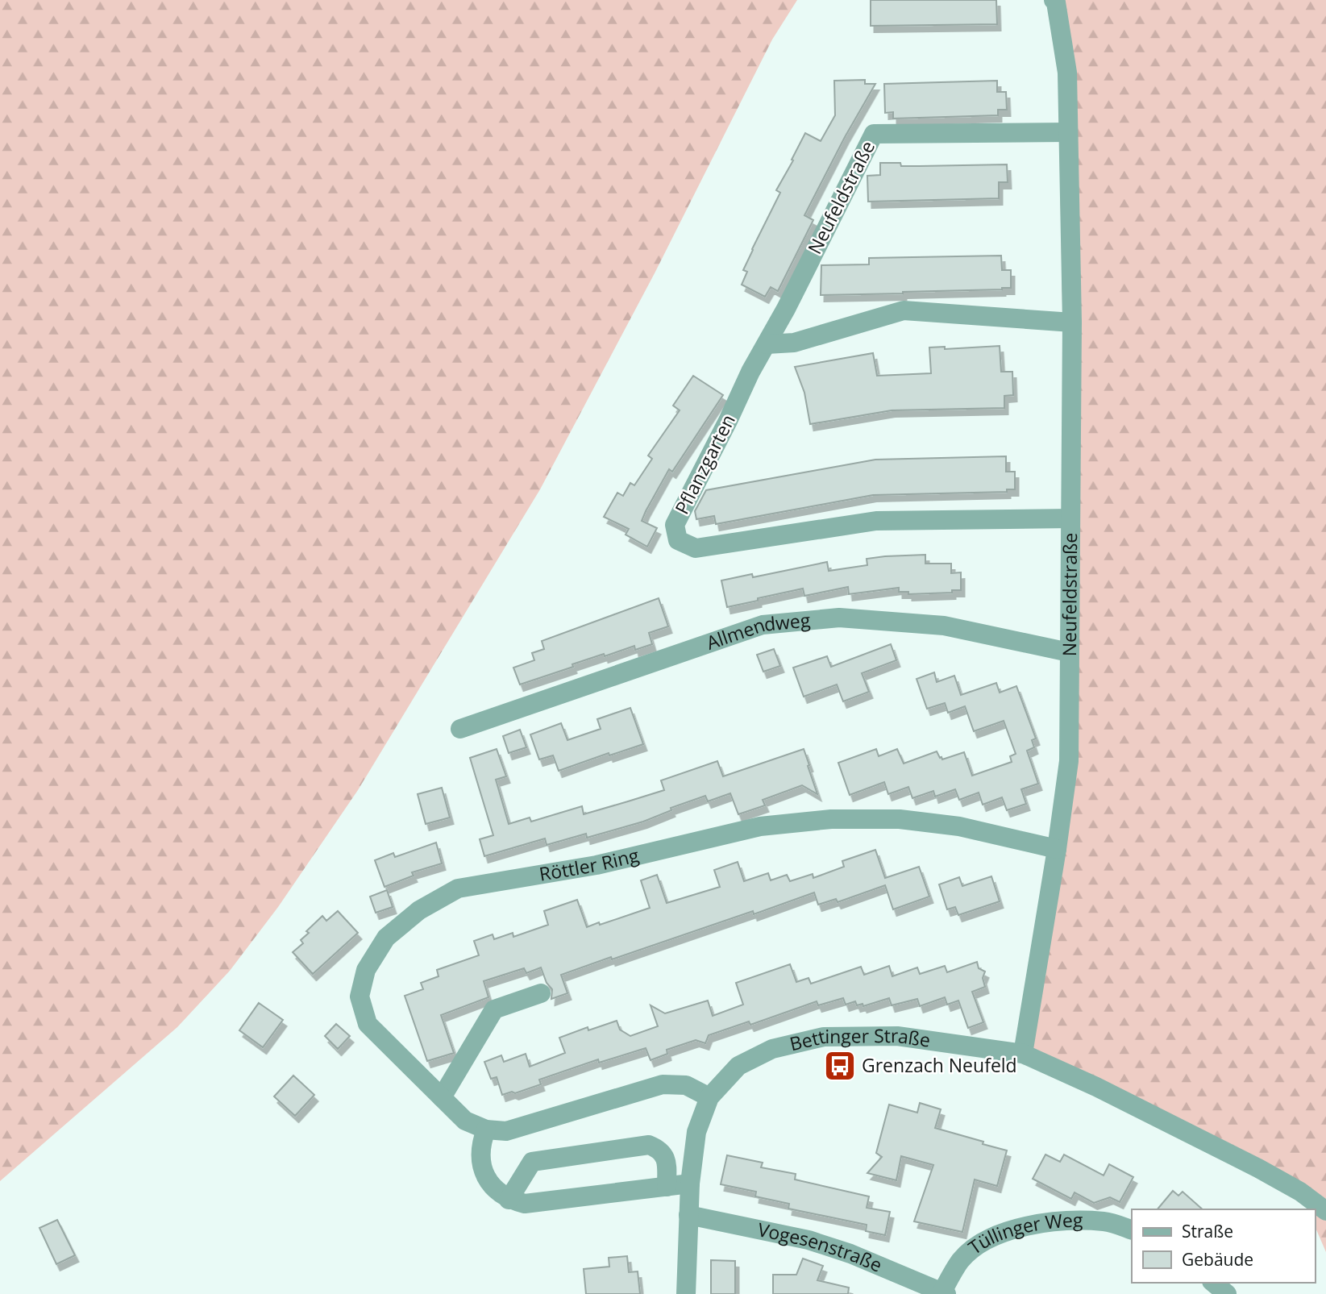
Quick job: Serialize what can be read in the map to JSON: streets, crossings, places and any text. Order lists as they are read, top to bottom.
{
  "streets": {
    "street": [
      "Neufeldstraße",
      "Pflanzgarten",
      "Allmendweg",
      "Röttler Ring",
      "Bettinger Straße",
      "Tüllinger Weg",
      "Vogesenstraße"
    ]
  },
  "crossings": [
    ["Neufeldstraße", "Pflanzgarten"],
    ["Neufeldstraße", "Allmendweg"],
    ["Neufeldstraße", "Röttler Ring"],
    ["Neufeldstraße", "Bettinger Straße"],
    ["Röttler Ring", "Bettinger Straße"],
    ["Bettinger Straße", "Vogesenstraße"],
    ["Tüllinger Weg", "Vogesenstraße"]
  ],
  "places": {
    "bus stop": ["Grenzach Neufeld"]
  },
  "legend": ["Straße", "Gebäude"]
}
